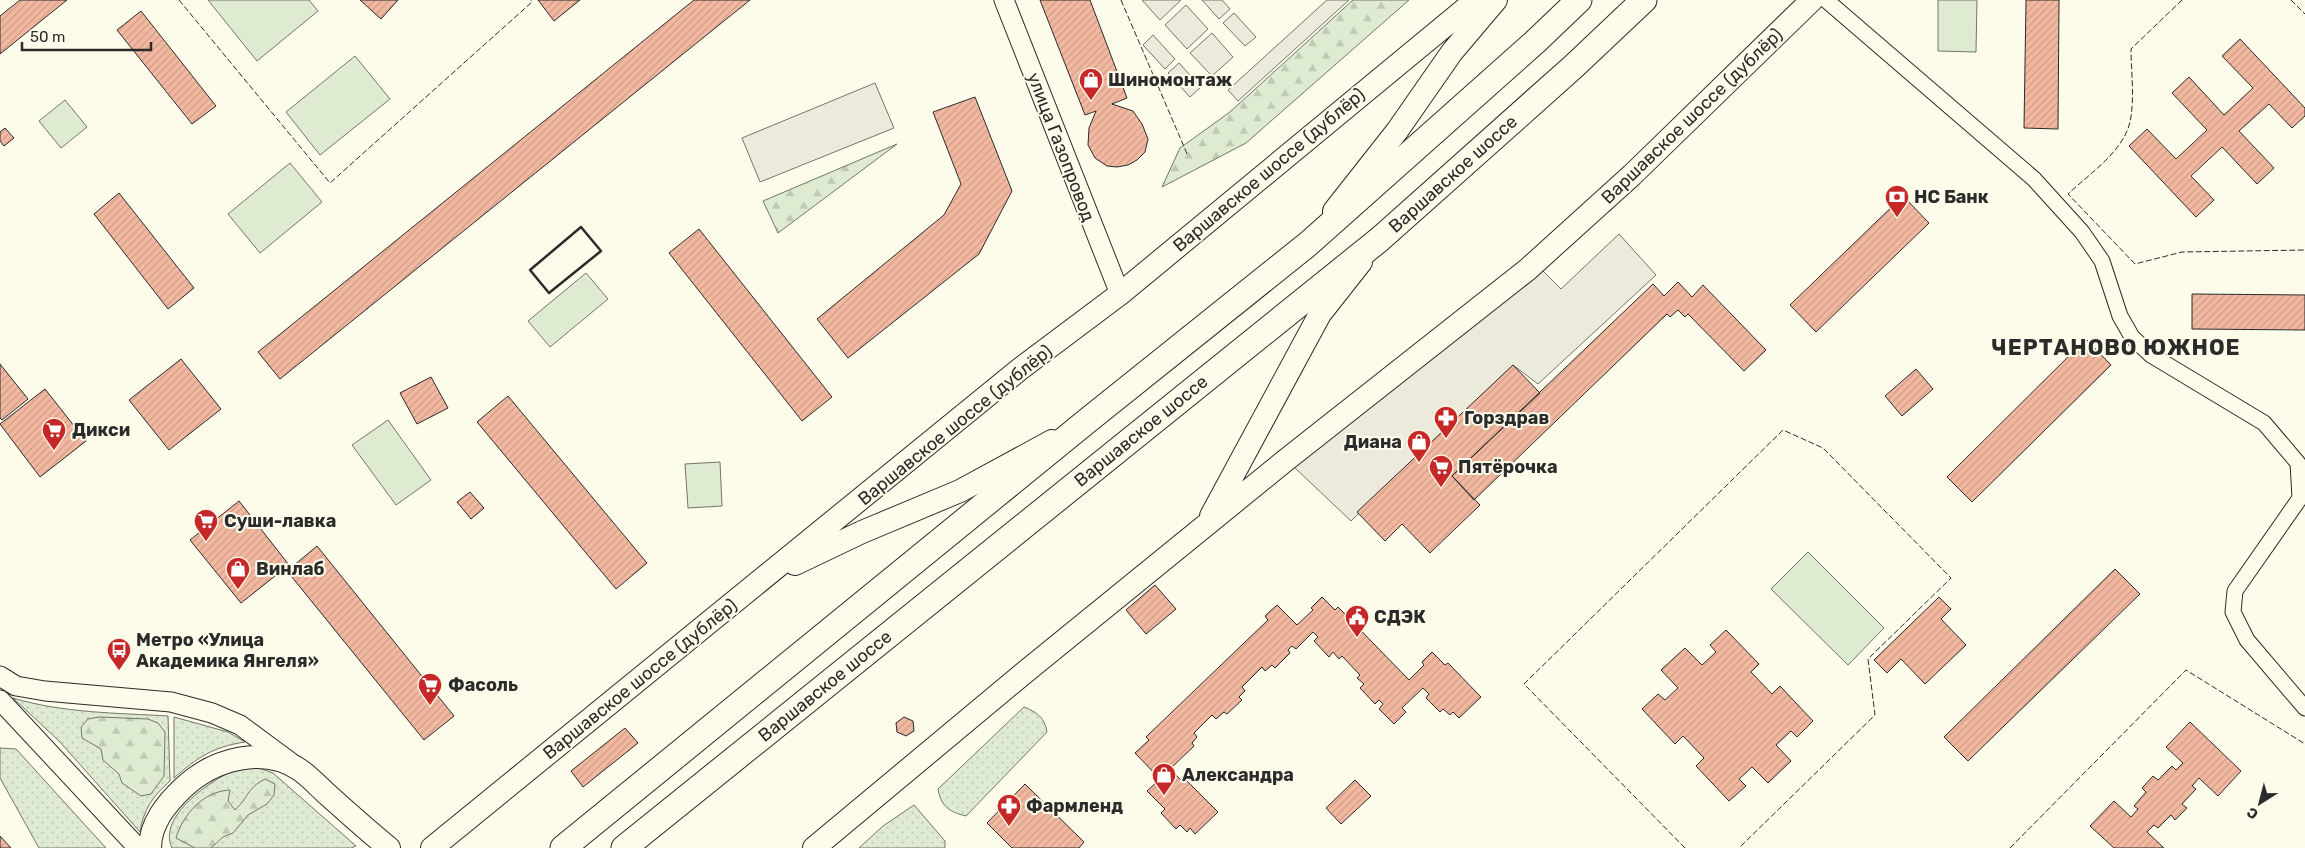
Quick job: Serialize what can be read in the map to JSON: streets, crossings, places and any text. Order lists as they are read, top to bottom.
{
  "streets": {
    "main road": ["Варшавское шоссе (дублёр)", "Варшавское шоссе"],
    "street": ["улица Газопровод"]
  },
  "crossings": [
    ["Варшавское шоссе (дублёр)", "улица Газопровод"]
  ],
  "districts": ["ЧЕРТАНОВО ЮЖНОЕ"],
  "places": {
    "shop": [
      "Шиномонтаж",
      "Диана",
      "Винлаб",
      "Александра"
    ],
    "bank": ["НС Банк"],
    "pharmacy": ["Горздрав", "Фармленд"],
    "supermarket": [
      "Дикси",
      "Пятёрочка",
      "Суши-лавка",
      "Фасоль"
    ],
    "public building": ["СДЭК"],
    "bus stop": ["Метро «Улица Академика Янгеля»"]
  },
  "scale_bar": "50 m",
  "north": "bottom left"
}
